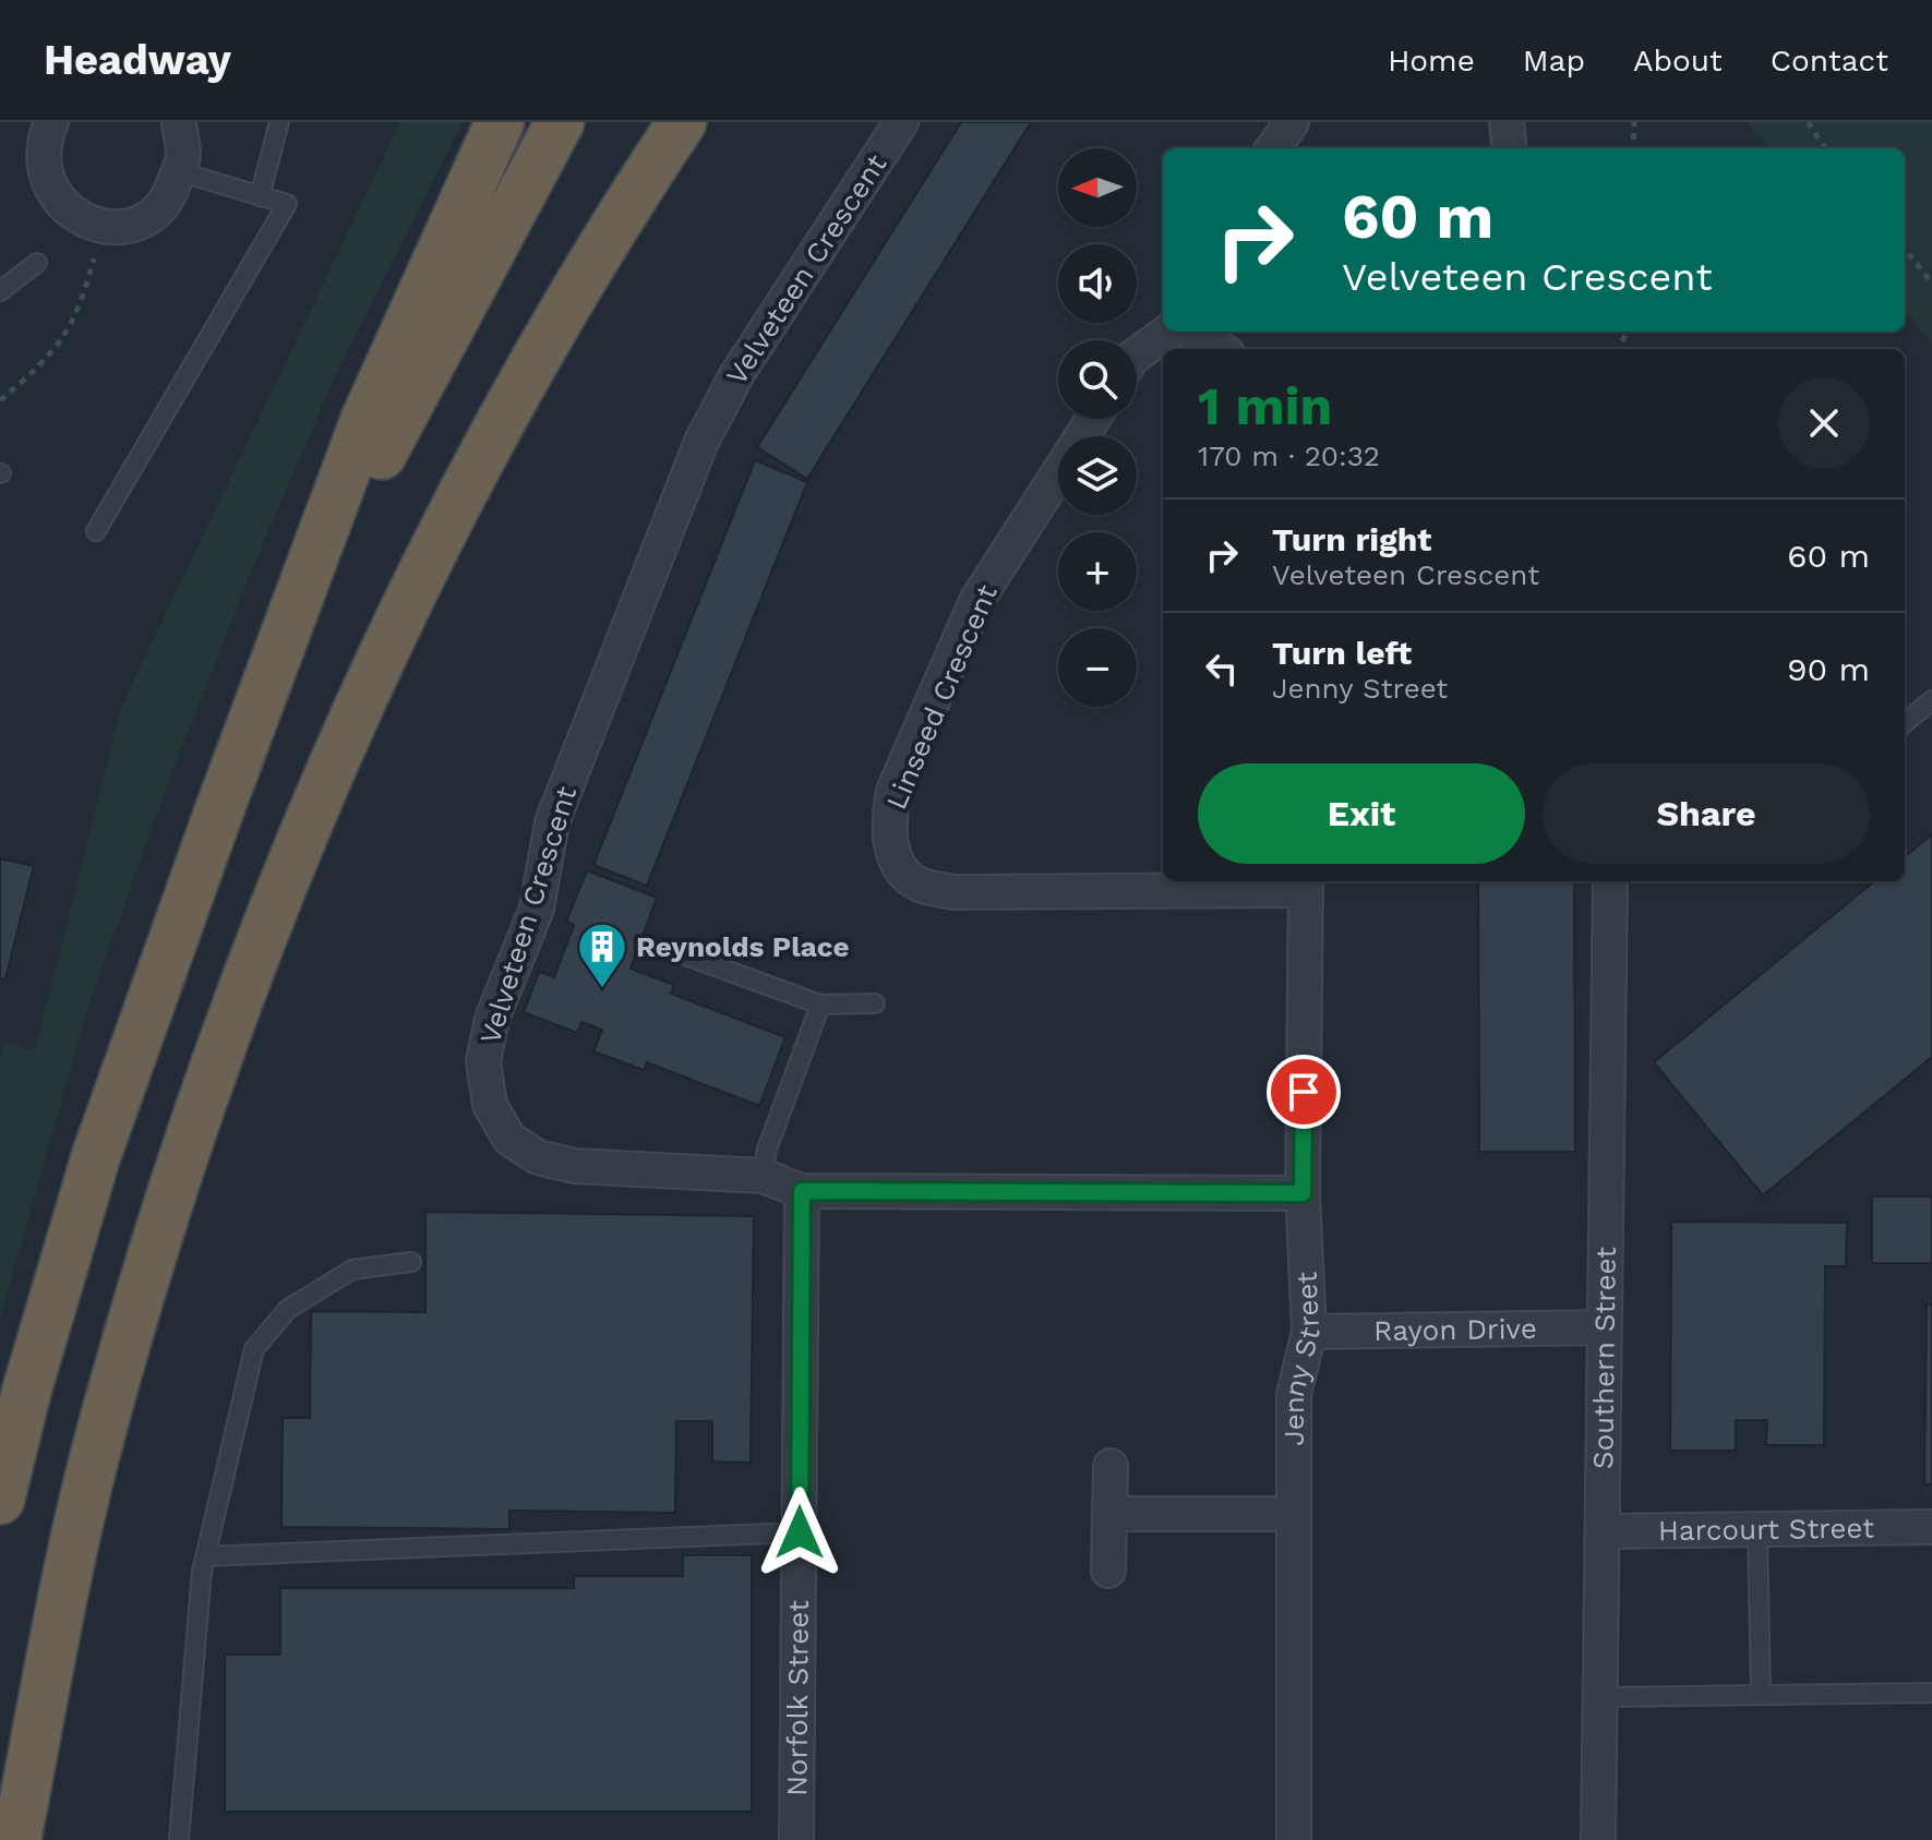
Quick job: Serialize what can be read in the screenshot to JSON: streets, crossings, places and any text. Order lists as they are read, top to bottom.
{
  "streets": {
    "street": [
      "Velveteen Crescent",
      "Linseed Crescent",
      "Rayon Drive",
      "Jenny Street",
      "Southern Street",
      "Harcourt Street",
      "Norfolk Street"
    ]
  },
  "crossings": [
    ["Velveteen Crescent", "Jenny Street"],
    ["Velveteen Crescent", "Norfolk Street"],
    ["Linseed Crescent", "Jenny Street"],
    ["Rayon Drive", "Jenny Street"],
    ["Rayon Drive", "Southern Street"],
    ["Southern Street", "Harcourt Street"]
  ],
  "places": {
    "building": ["Reynolds Place"]
  },
  "north": "left",
  "page": {
    "header": "Headway",
    "nav": [
      "Home",
      "Map",
      "About",
      "Contact"
    ],
    "map_buttons": ["+", "−"],
    "turn": ["60 m", "Velveteen Crescent"],
    "heading": ["1 min", "170 m · 20:32"],
    "list": [
      {
        "name": "Turn right",
        "note": "Velveteen Crescent",
        "value": "60 m"
      },
      {
        "name": "Turn left",
        "note": "Jenny Street",
        "value": "90 m"
      }
    ],
    "buttons": ["Exit", "Share"]
  }
}
